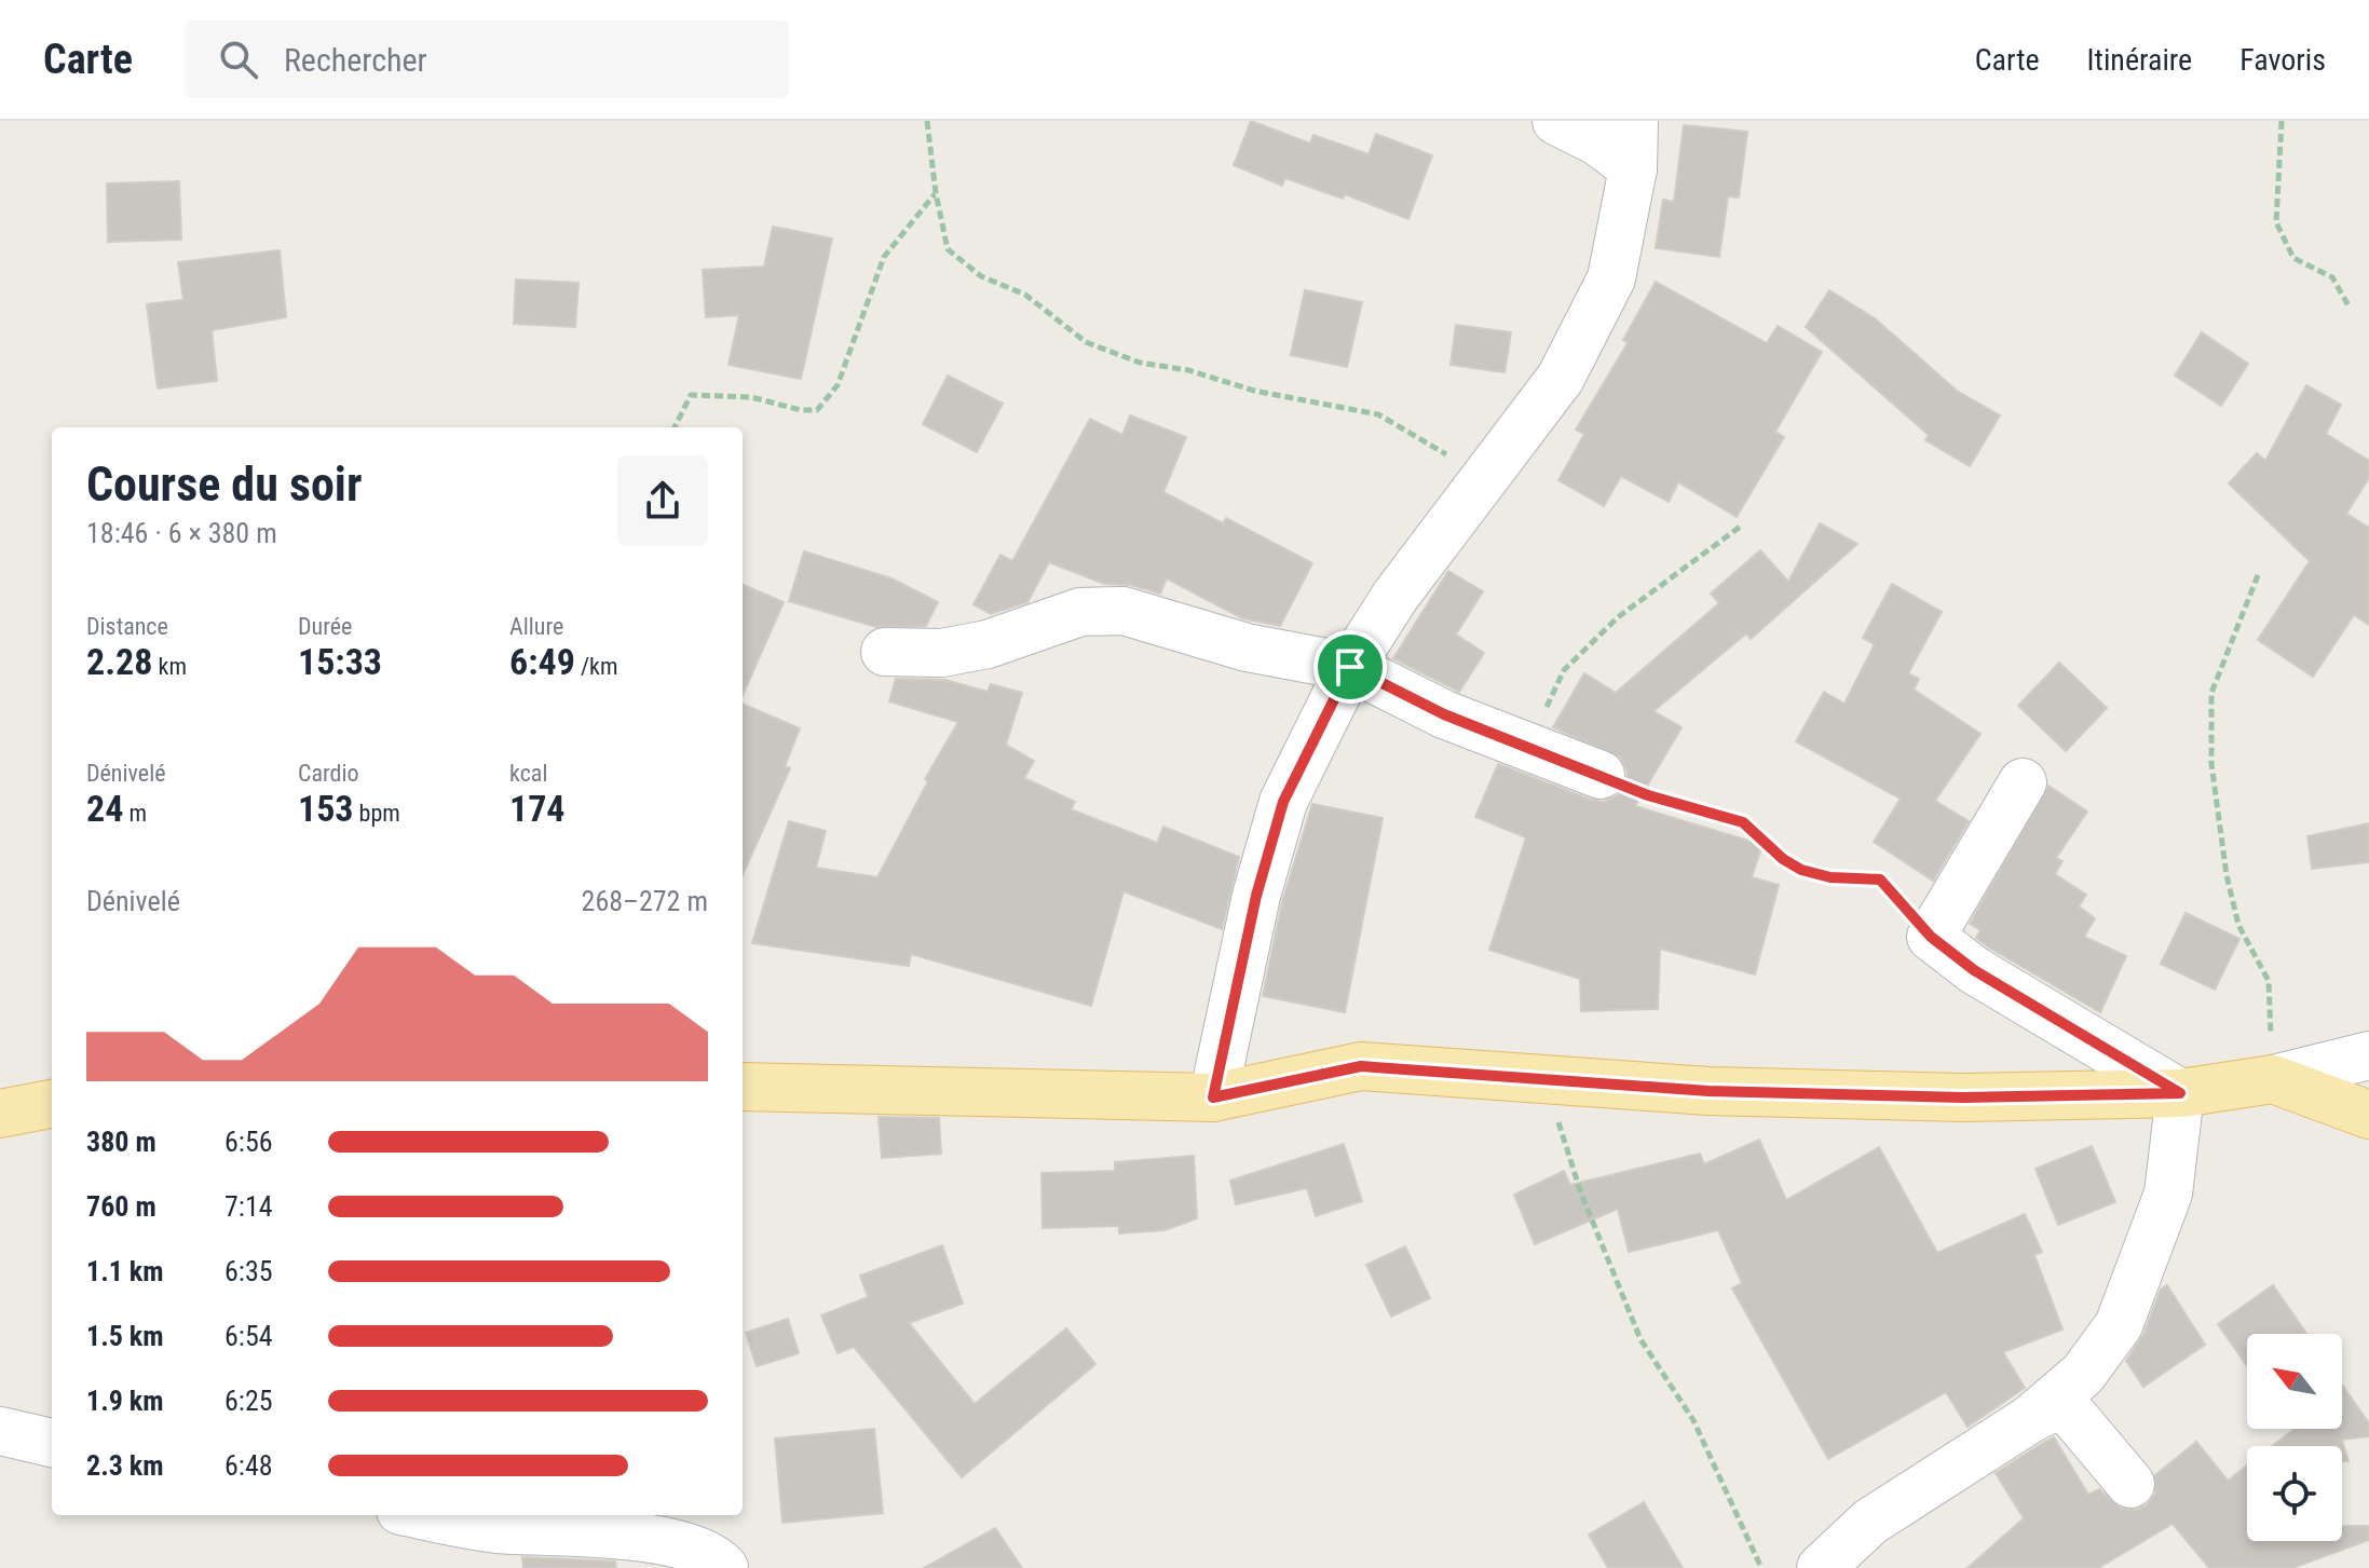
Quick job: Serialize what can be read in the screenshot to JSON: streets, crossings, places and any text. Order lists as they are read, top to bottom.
{
  "north": "top left",
  "page": {
    "header": "Carte",
    "search": "Rechercher",
    "nav": ["Carte", "Itinéraire", "Favoris"],
    "heading": ["Course du soir", "18:46 · 6 × 380 m"],
    "stats": [
      ["Distance", "2.28 km"],
      ["Durée", "15:33"],
      ["Allure", "6:49 /km"],
      ["Dénivelé", "24 m"],
      ["Cardio", "153 bpm"],
      ["kcal", "174"]
    ],
    "chart": ["Dénivelé", "268–272 m"],
    "list": [
      {
        "name": "380 m",
        "note": "6:56"
      },
      {
        "name": "760 m",
        "note": "7:14"
      },
      {
        "name": "1.1 km",
        "note": "6:35"
      },
      {
        "name": "1.5 km",
        "note": "6:54"
      },
      {
        "name": "1.9 km",
        "note": "6:25"
      },
      {
        "name": "2.3 km",
        "note": "6:48"
      }
    ]
  }
}
